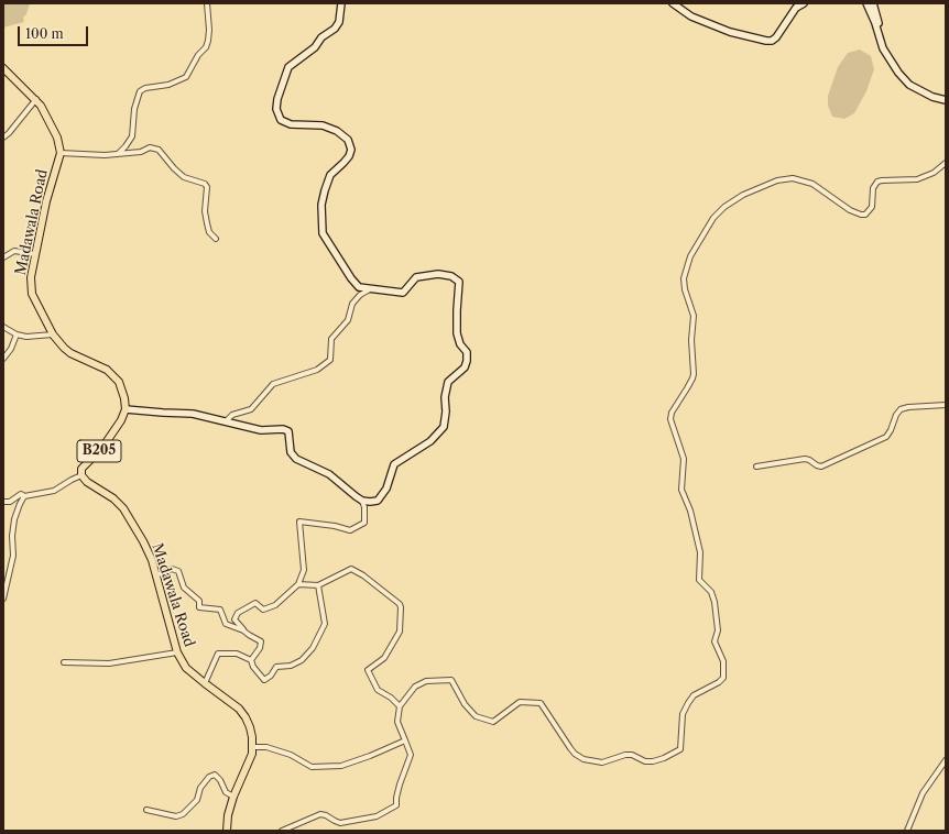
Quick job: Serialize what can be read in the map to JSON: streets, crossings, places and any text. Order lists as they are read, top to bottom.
{
  "streets": {
    "main road": ["Madawala Road", "B205"]
  },
  "crossings": [
    ["Madawala Road", "B205"]
  ],
  "scale_bar": "100 m"
}
